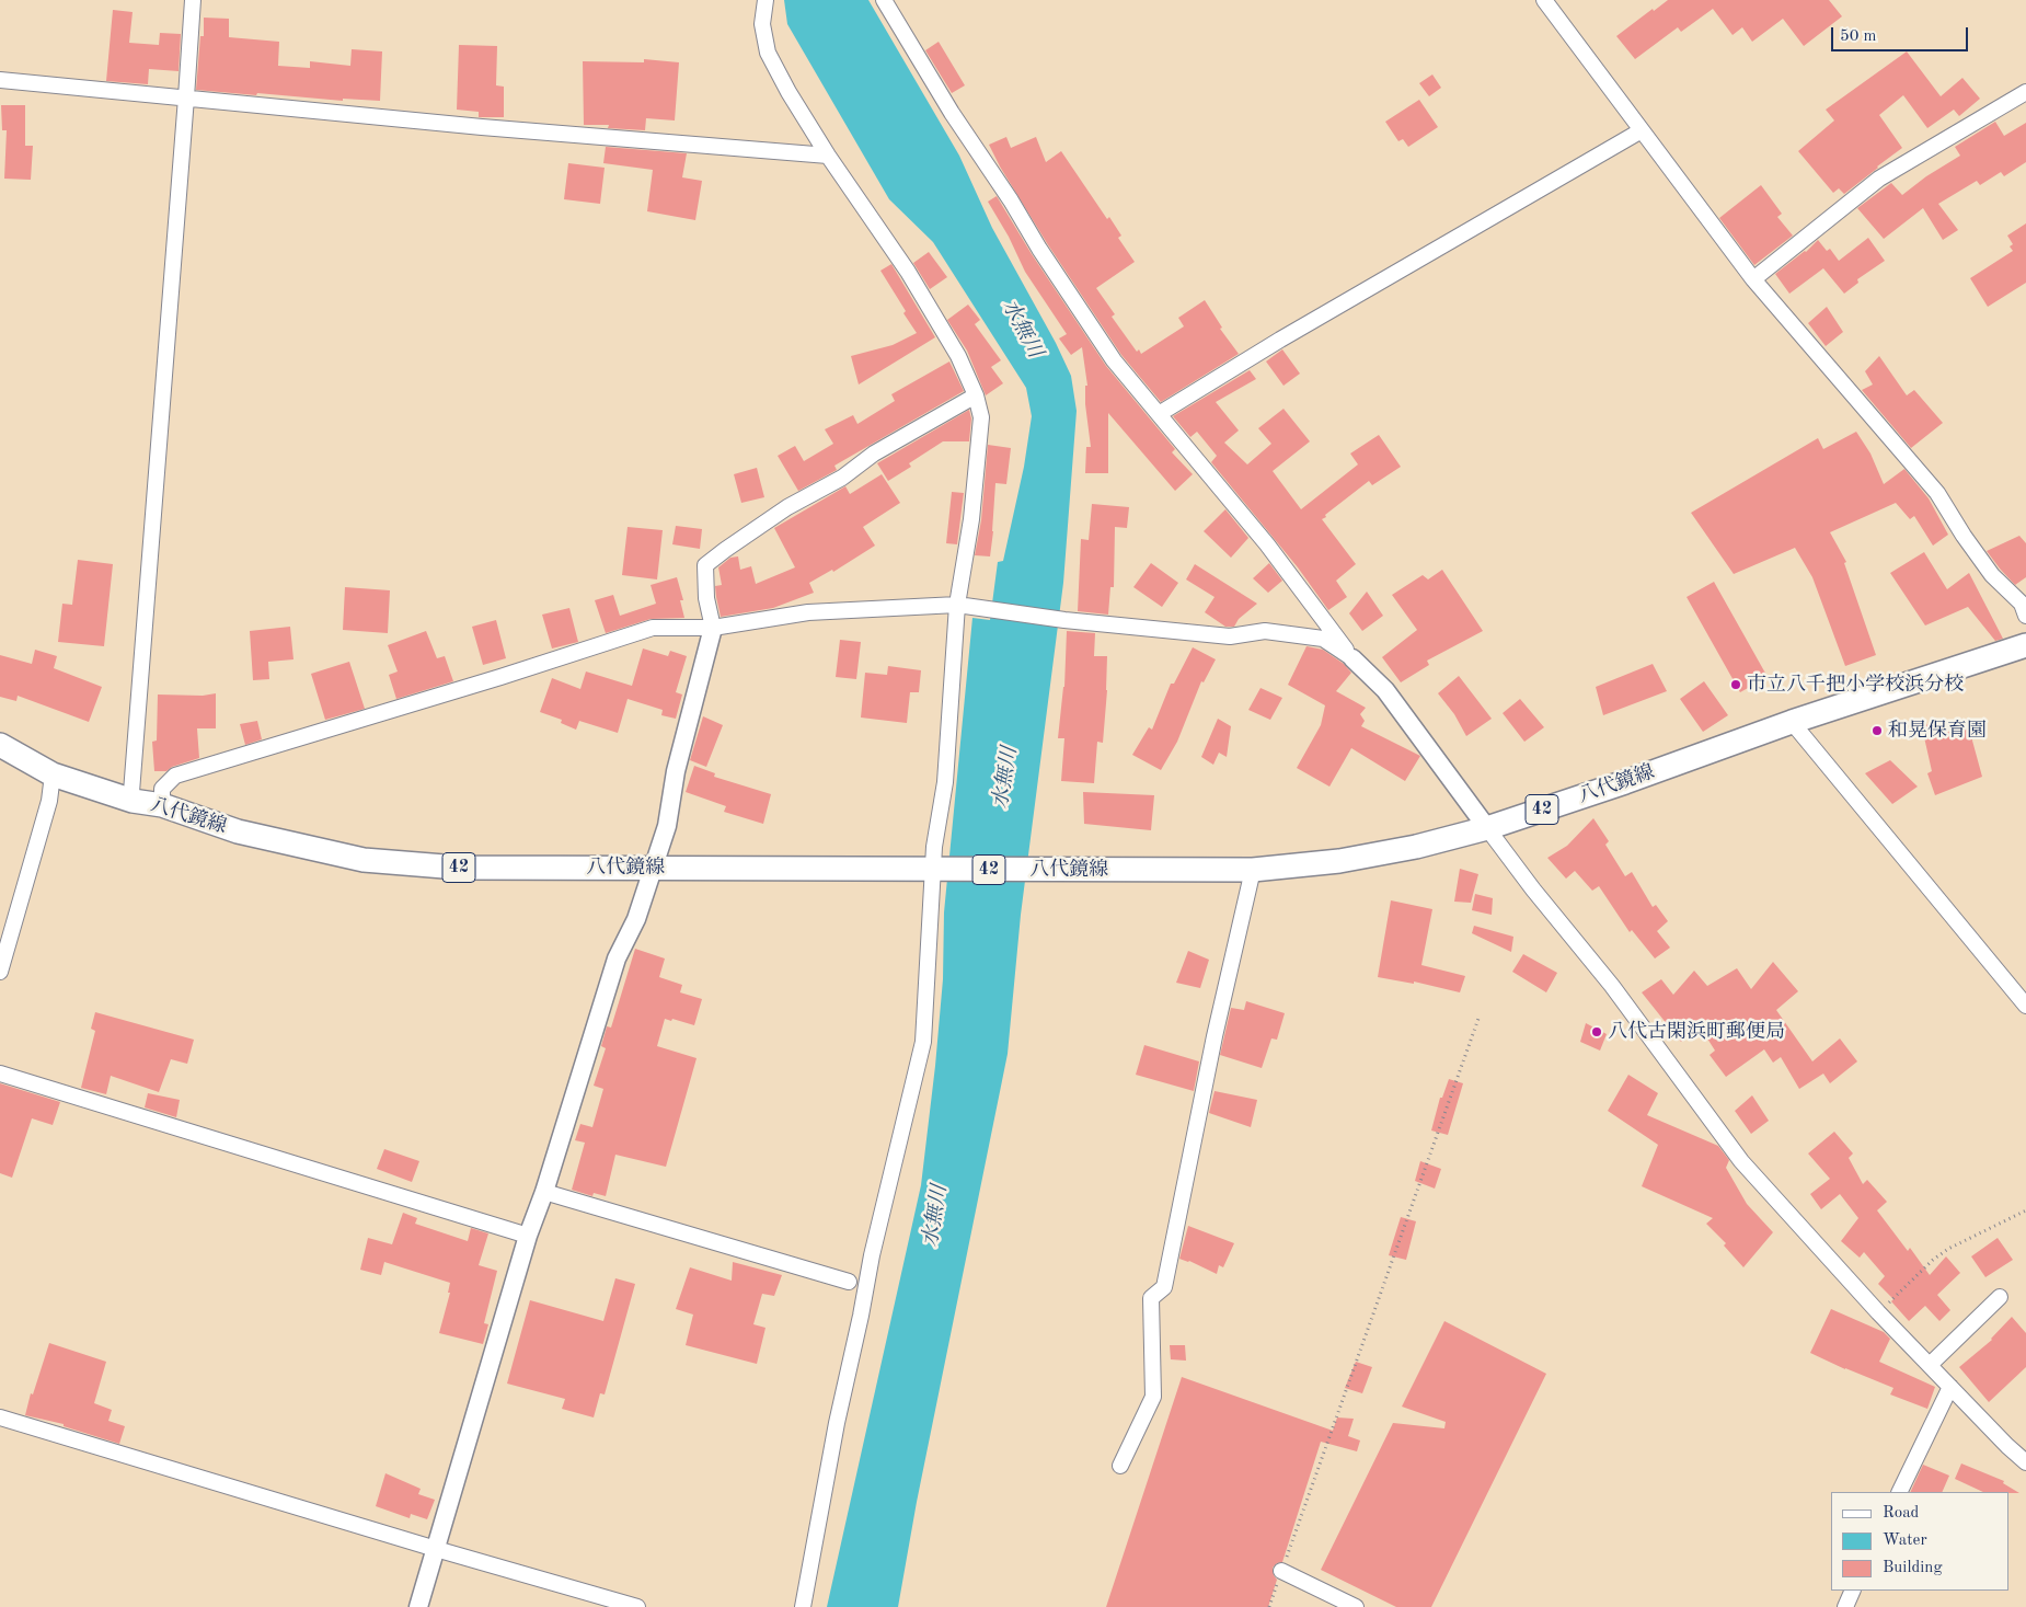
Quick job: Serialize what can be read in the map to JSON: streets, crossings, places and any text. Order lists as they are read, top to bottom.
{
  "streets": {
    "main road": ["八代鏡線", "42"]
  },
  "water": ["水無川"],
  "places": ["市立八千把小学校浜分校", "和晃保育園", "八代古閑浜町郵便局"],
  "legend": ["Road", "Water", "Building"],
  "scale_bar": "50 m"
}
